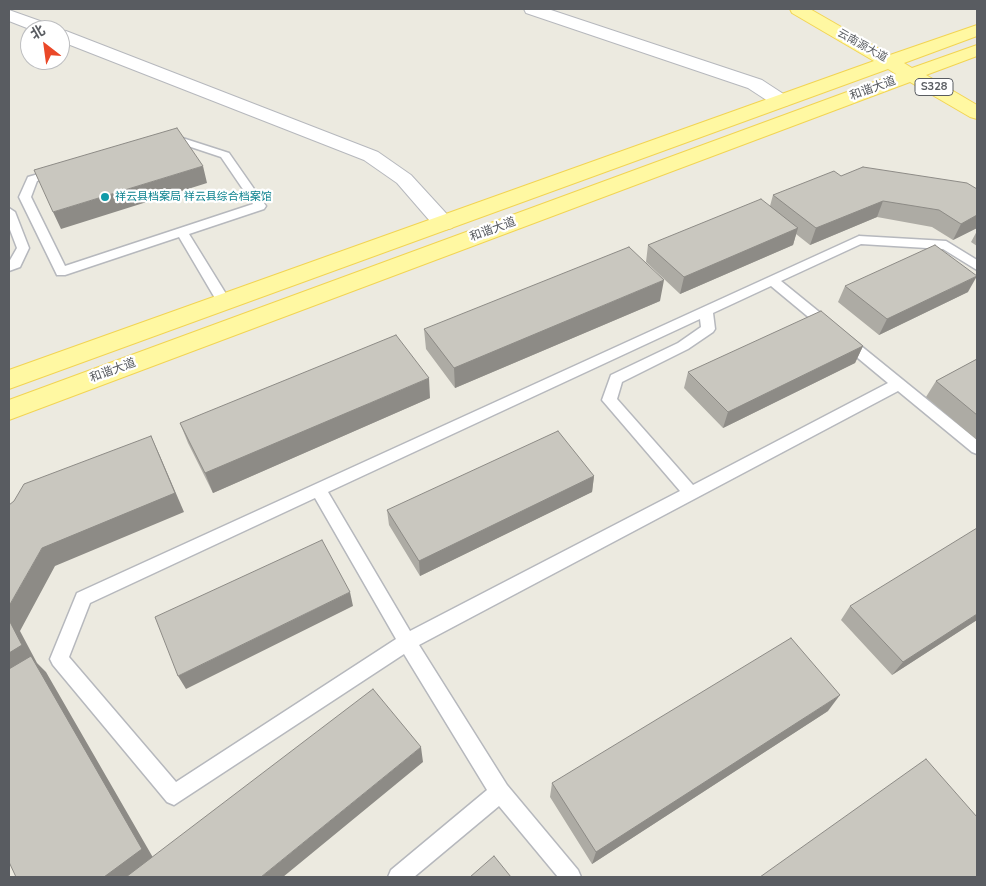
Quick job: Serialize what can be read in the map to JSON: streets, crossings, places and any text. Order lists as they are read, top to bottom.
{
  "streets": {
    "main road": ["云南源大道", "S328", "和谐大道"]
  },
  "crossings": [
    ["云南源大道", "和谐大道"]
  ],
  "places": ["祥云县档案局 祥云县综合档案馆"],
  "north": "top left"
}
